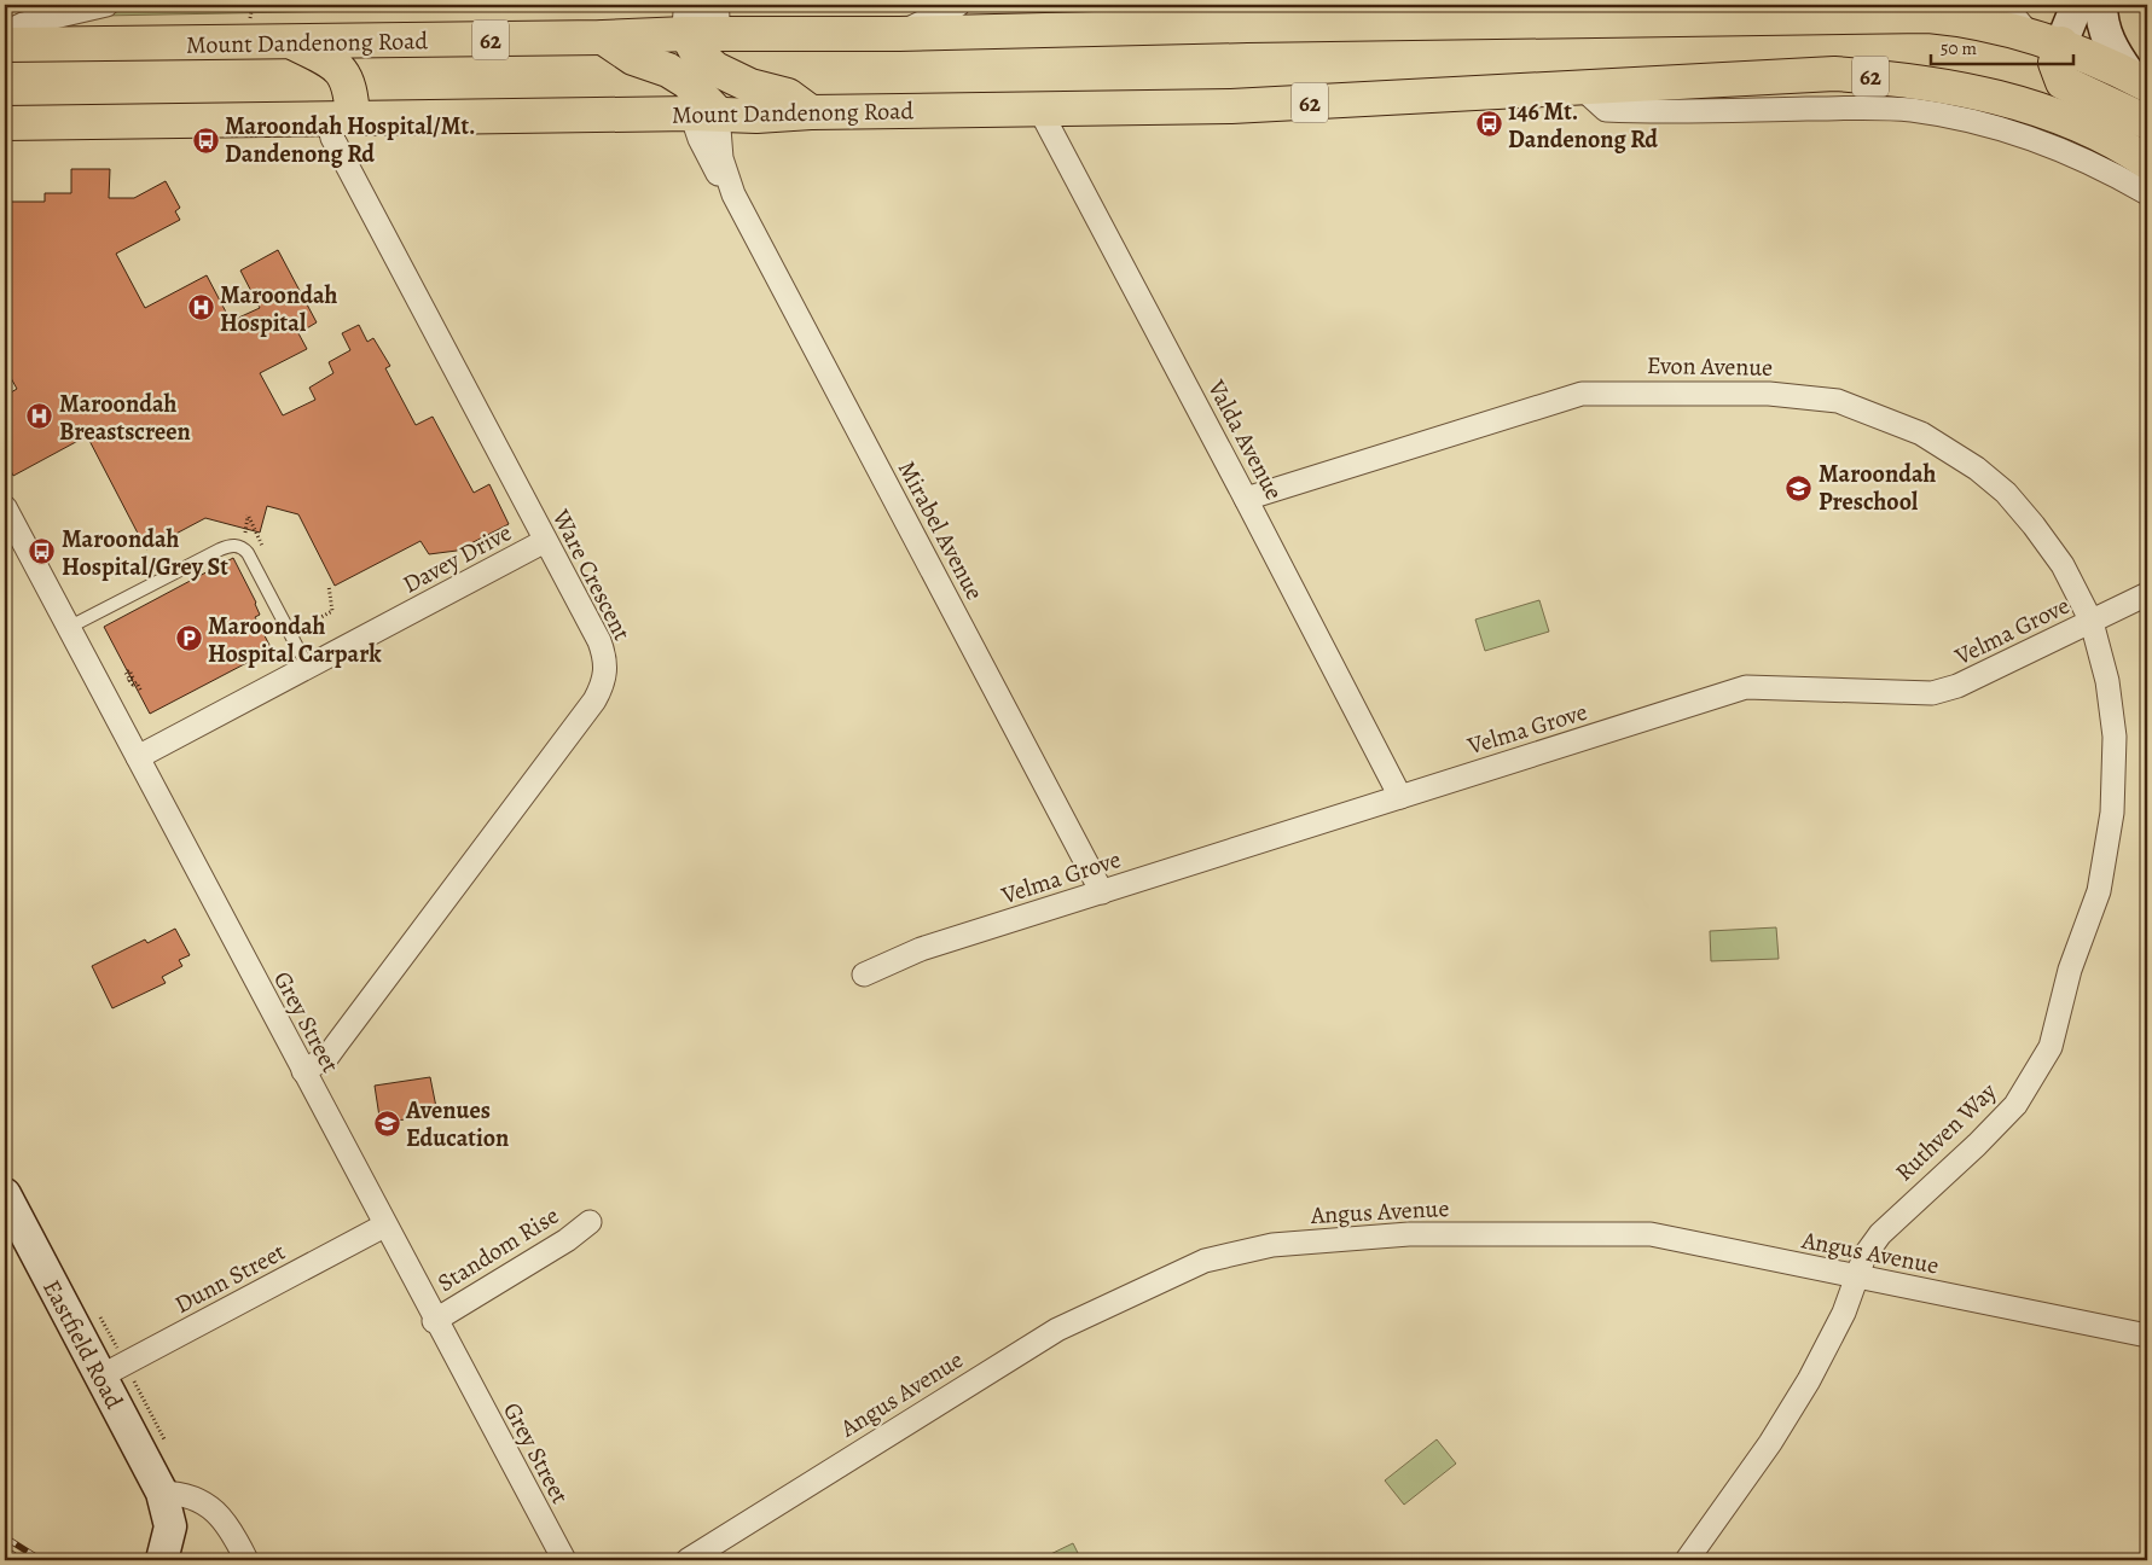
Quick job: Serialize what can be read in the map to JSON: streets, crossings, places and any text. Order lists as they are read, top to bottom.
{
  "streets": {
    "main road": ["62", "Mount Dandenong Road", "Eastfield Road"],
    "street": [
      "Evon Avenue",
      "Valda Avenue",
      "Mirabel Avenue",
      "Davey Drive",
      "Ware Crescent",
      "Velma Grove",
      "Grey Street",
      "Ruthven Way",
      "Angus Avenue",
      "Standom Rise",
      "Dunn Street"
    ]
  },
  "crossings": [
    ["Mount Dandenong Road", "Valda Avenue"],
    ["Mount Dandenong Road", "Mirabel Avenue"],
    ["Mount Dandenong Road", "Ware Crescent"],
    ["Evon Avenue", "Valda Avenue"],
    ["Evon Avenue", "Velma Grove"],
    ["Evon Avenue", "Ruthven Way"],
    ["Valda Avenue", "Velma Grove"],
    ["Mirabel Avenue", "Velma Grove"],
    ["Davey Drive", "Ware Crescent"],
    ["Davey Drive", "Grey Street"],
    ["Ware Crescent", "Grey Street"],
    ["Velma Grove", "Ruthven Way"],
    ["Grey Street", "Standom Rise"],
    ["Grey Street", "Dunn Street"],
    ["Ruthven Way", "Angus Avenue"],
    ["Dunn Street", "Eastfield Road"]
  ],
  "places": {
    "bus stop": ["146 Mt. Dandenong Rd", "Maroondah Hospital/Mt. Dandenong Rd", "Maroondah Hospital/Grey St"],
    "hospital": ["Maroondah Hospital", "Maroondah Breastscreen"],
    "school or university": ["Maroondah Preschool", "Avenues Education"],
    "parking": ["Maroondah Hospital Carpark"]
  },
  "scale_bar": "50 m"
}
